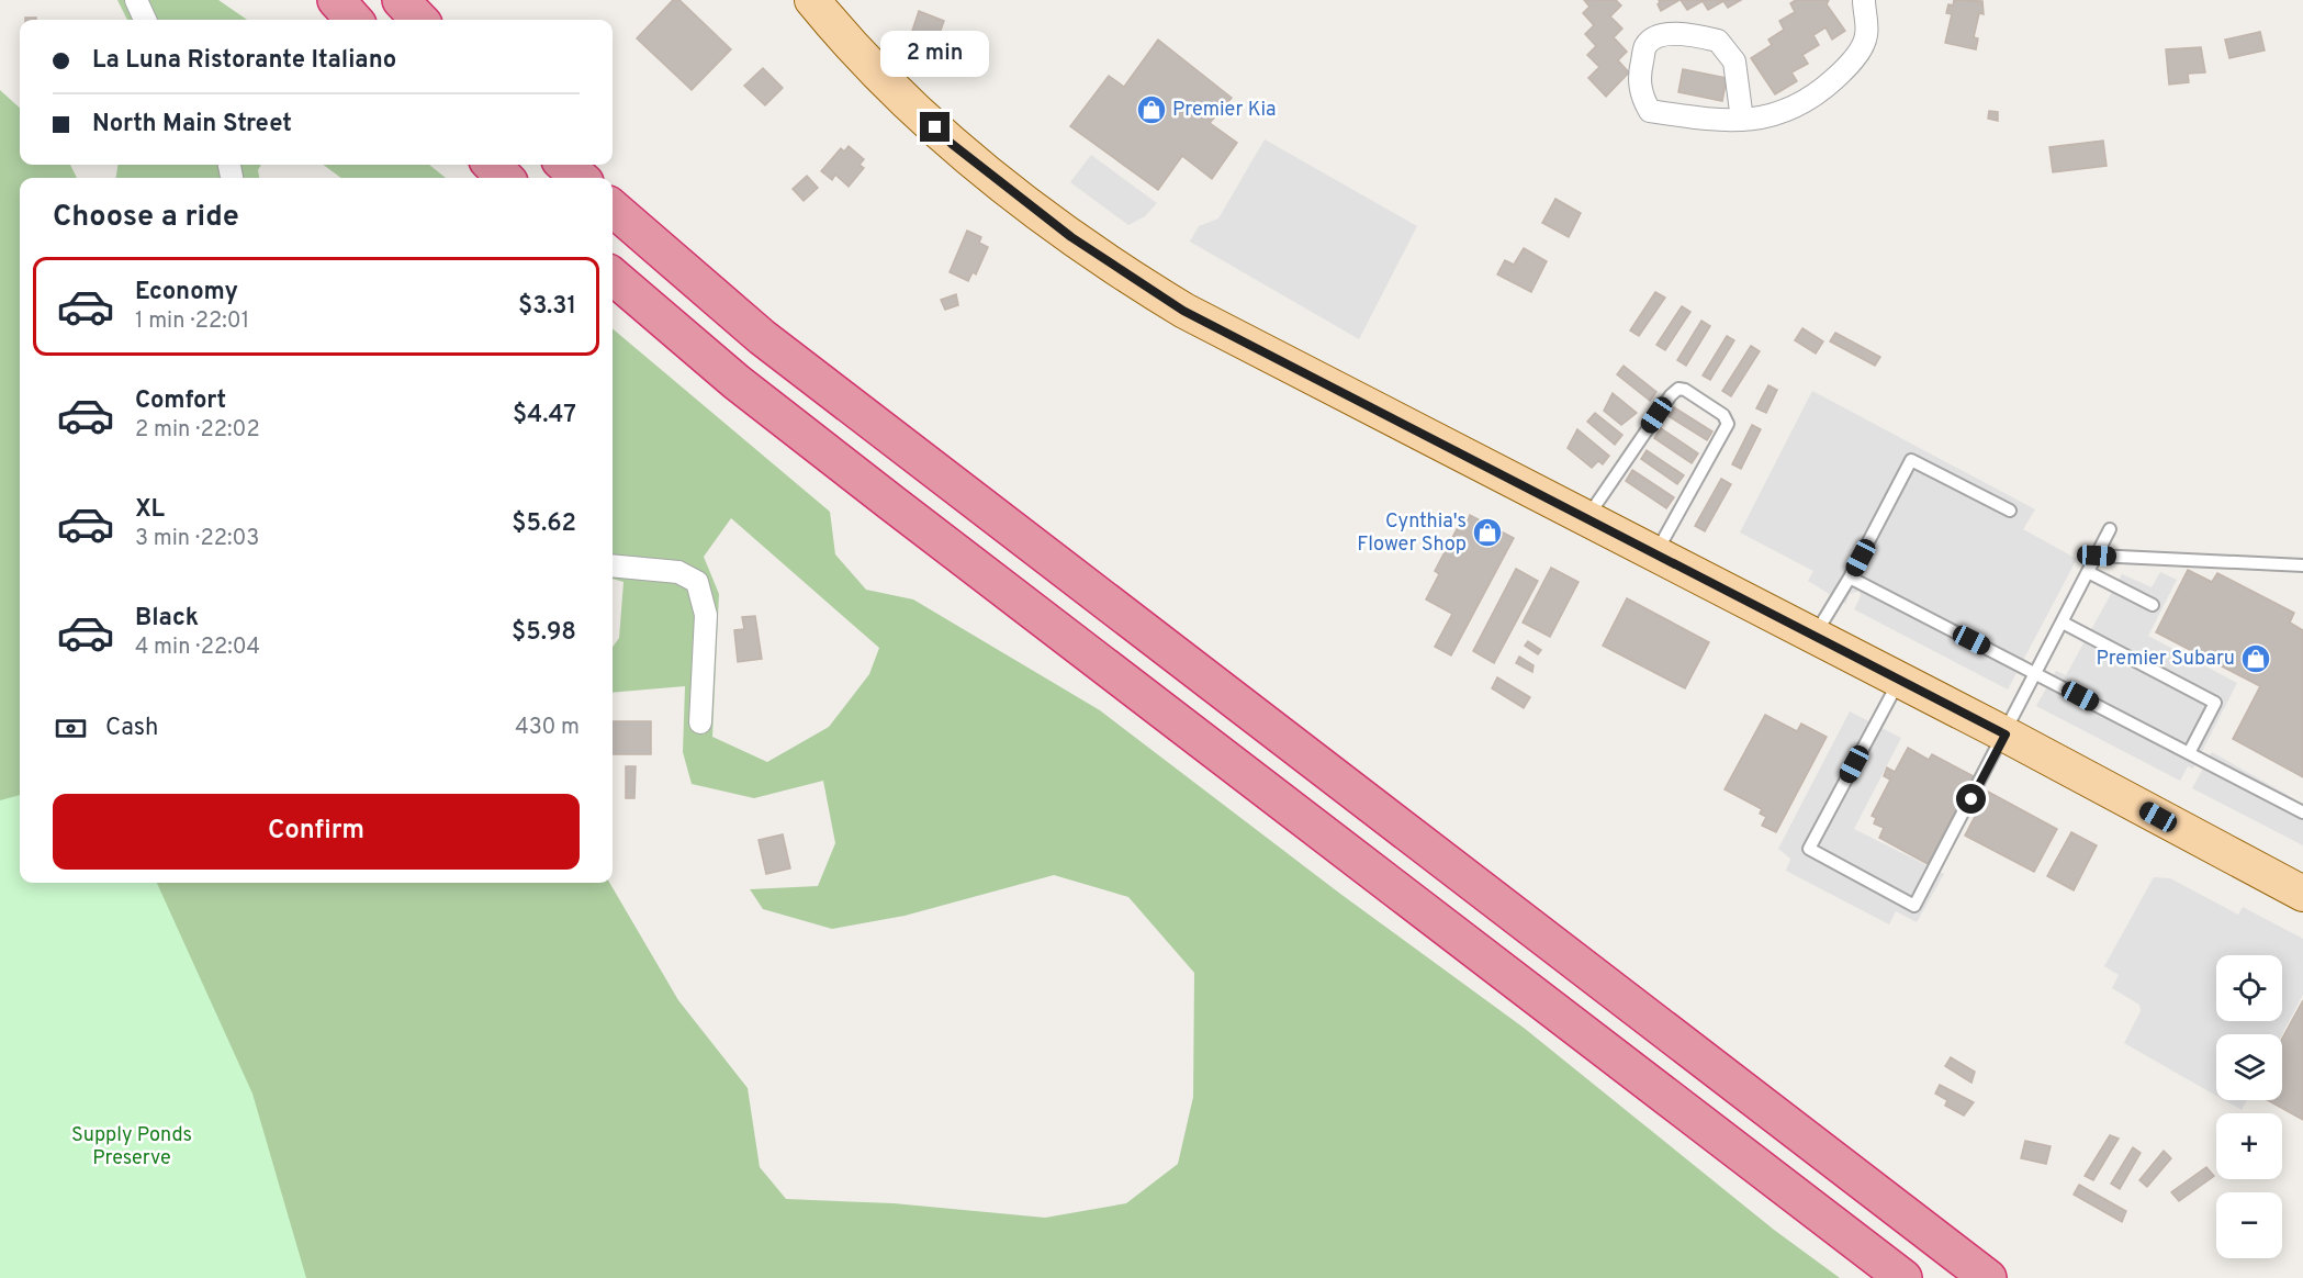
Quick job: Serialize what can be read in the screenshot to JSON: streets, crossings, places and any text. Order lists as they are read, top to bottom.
{
  "parks": ["Supply Ponds Preserve"],
  "places": {
    "shop": ["Premier Kia", "Cynthia's Flower Shop", "Premier Subaru"]
  },
  "page": {
    "banner": ["La Luna Ristorante Italiano", "North Main Street"],
    "bubble": "2 min",
    "heading": "Choose a ride",
    "list": [
      {
        "name": "Economy",
        "note": "1 min · 22:01",
        "value": "$3.31"
      },
      {
        "name": "Comfort",
        "note": "2 min · 22:02",
        "value": "$4.47"
      },
      {
        "name": "XL",
        "note": "3 min · 22:03",
        "value": "$5.62"
      },
      {
        "name": "Black",
        "note": "4 min · 22:04",
        "value": "$5.98"
      }
    ],
    "pay": ["Cash", "430 m"],
    "buttons": "Confirm",
    "map_buttons": ["+", "−"]
  }
}
